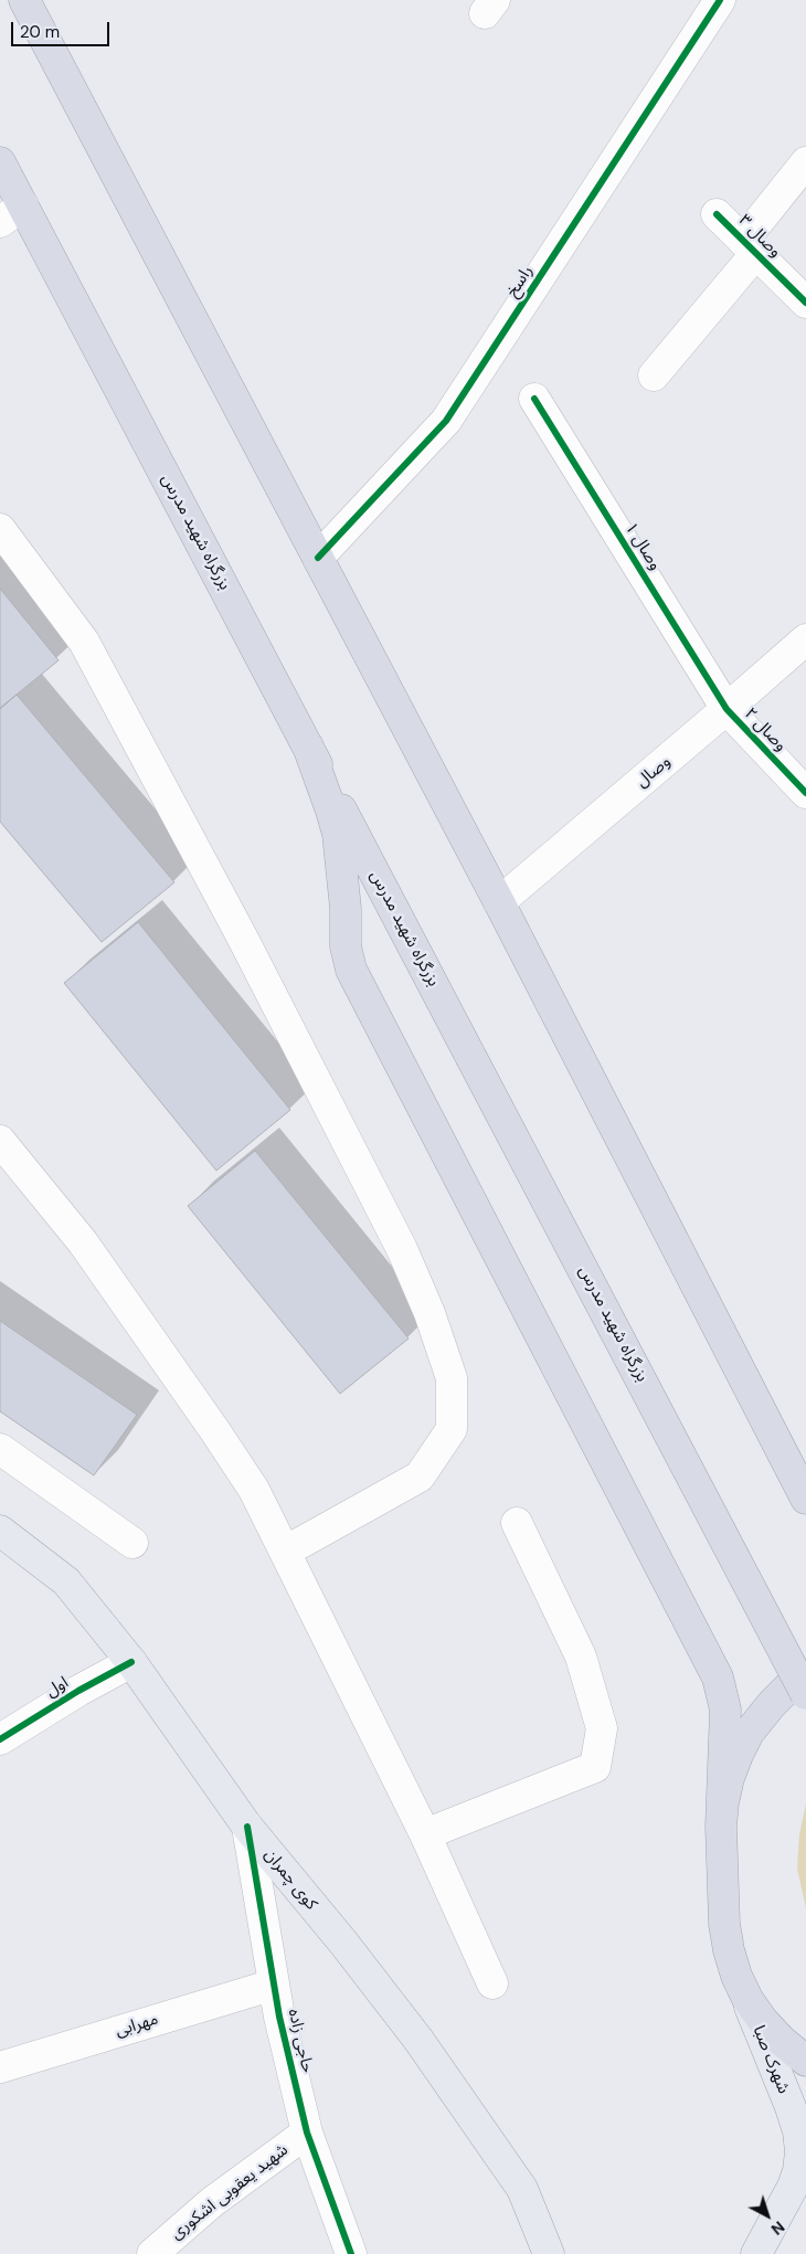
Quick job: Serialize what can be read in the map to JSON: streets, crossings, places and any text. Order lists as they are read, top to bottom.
{
  "streets": {
    "highway": ["بزرگراه شهید مدرس"],
    "main road": ["کوی چمران", "شهرک صبا"],
    "street": [
      "وصال ۳",
      "راسخ",
      "وصال ۱",
      "وصال ۲",
      "وصال",
      "اول",
      "مهرابی",
      "حاجی زاده",
      "شهید یعقوبی اشکوری"
    ]
  },
  "crossings": [
    ["وصال ۱", "وصال ۲"],
    ["وصال ۱", "وصال"],
    ["وصال ۲", "وصال"],
    ["اول", "کوی چمران"],
    ["کوی چمران", "حاجی زاده"],
    ["مهرابی", "حاجی زاده"],
    ["حاجی زاده", "شهید یعقوبی اشکوری"]
  ],
  "scale_bar": "20 m",
  "north": "bottom right"
}
